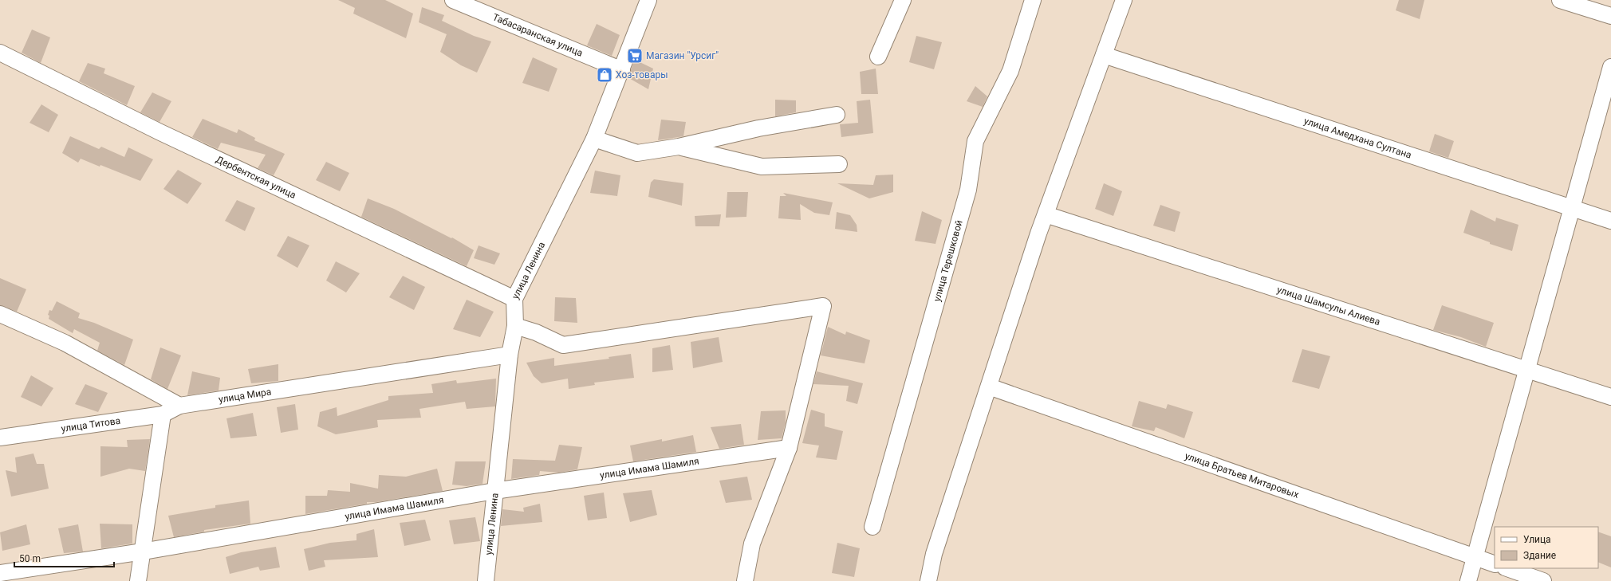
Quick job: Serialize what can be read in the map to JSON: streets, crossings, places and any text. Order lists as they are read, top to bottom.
{
  "streets": {
    "street": [
      "Табасаранская улица",
      "улица Амедхана Султана",
      "Дербентская улица",
      "улица Терешковой",
      "улица Ленина",
      "улица Шамсулы Алиева",
      "улица Мира",
      "улица Титова",
      "улица Имама Шамиля",
      "улица Братьев Митаровых"
    ]
  },
  "crossings": [
    ["Табасаранская улица", "улица Ленина"],
    ["Дербентская улица", "улица Ленина"],
    ["улица Ленина", "улица Мира"],
    ["улица Ленина", "улица Имама Шамиля"],
    ["улица Мира", "улица Титова"]
  ],
  "places": {
    "supermarket": ["Магазин \"Урсиг\""],
    "shop": ["Хоз-товары"]
  },
  "legend": ["Улица", "Здание"],
  "scale_bar": "50 m"
}
